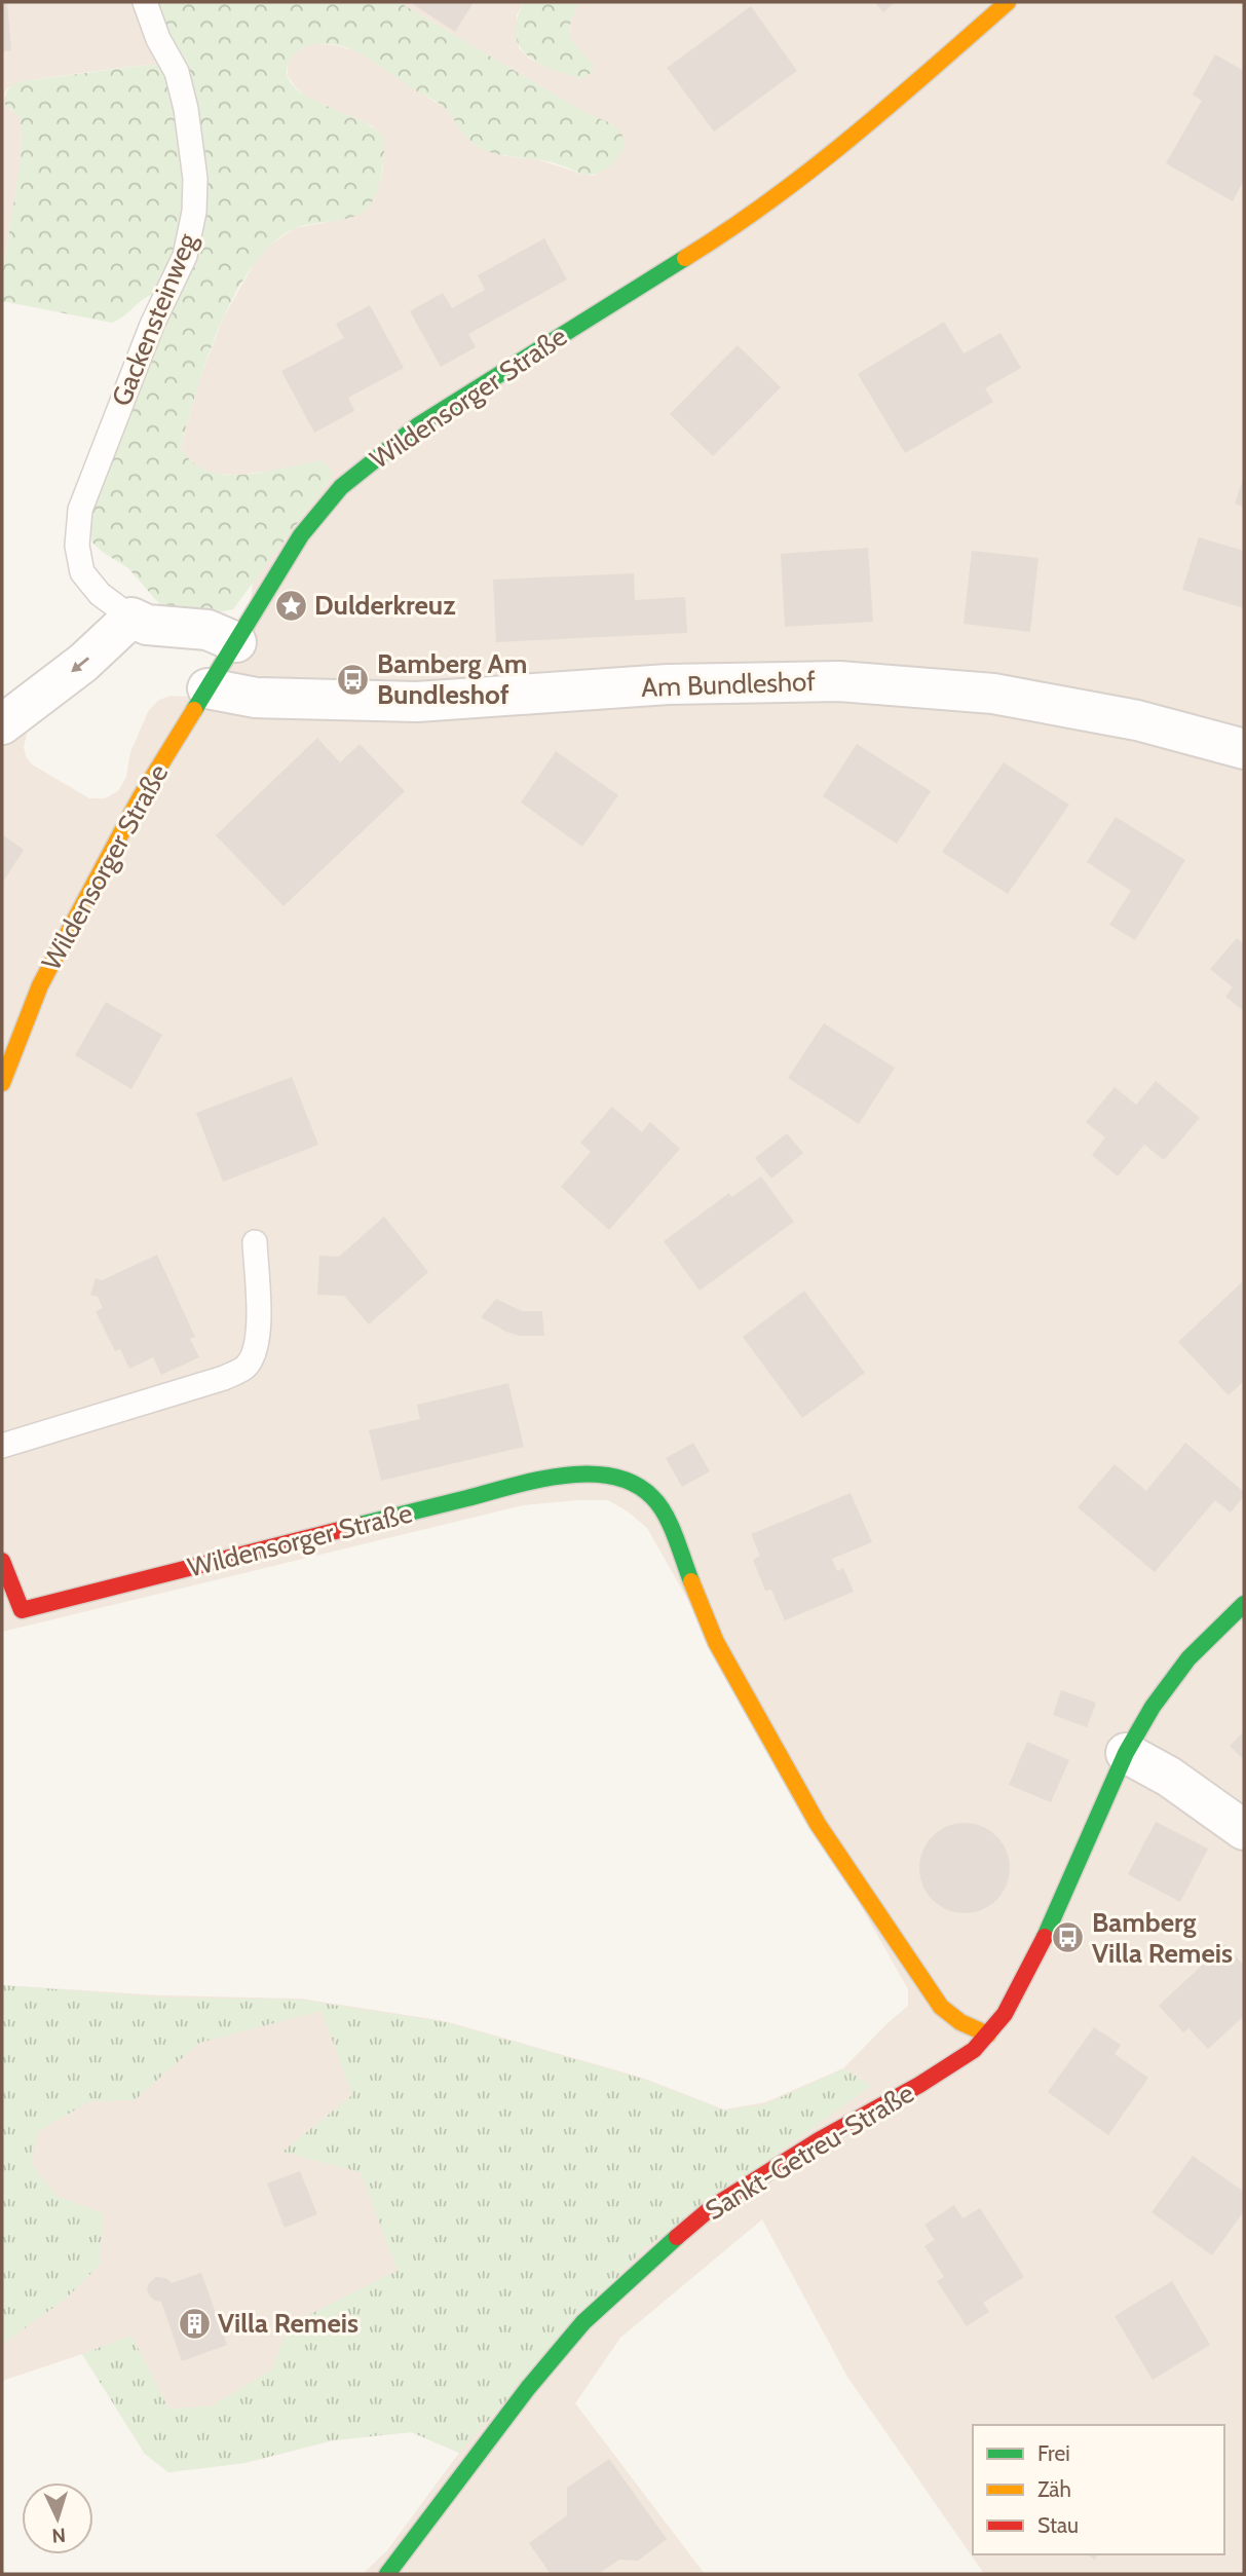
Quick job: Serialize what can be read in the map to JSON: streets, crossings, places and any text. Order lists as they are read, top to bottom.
{
  "streets": {
    "street": [
      "Gackensteinweg",
      "Wildensorger Straße",
      "Am Bundleshof",
      "Sankt-Getreu-Straße"
    ]
  },
  "crossings": [
    ["Gackensteinweg", "Wildensorger Straße"],
    ["Wildensorger Straße", "Am Bundleshof"],
    ["Wildensorger Straße", "Sankt-Getreu-Straße"]
  ],
  "places": {
    "place": ["Dulderkreuz"],
    "bus stop": ["Bamberg Am Bundleshof", "Bamberg Villa Remeis"],
    "building": ["Villa Remeis"]
  },
  "legend": ["Frei", "Zäh", "Stau"],
  "north": "bottom"
}
